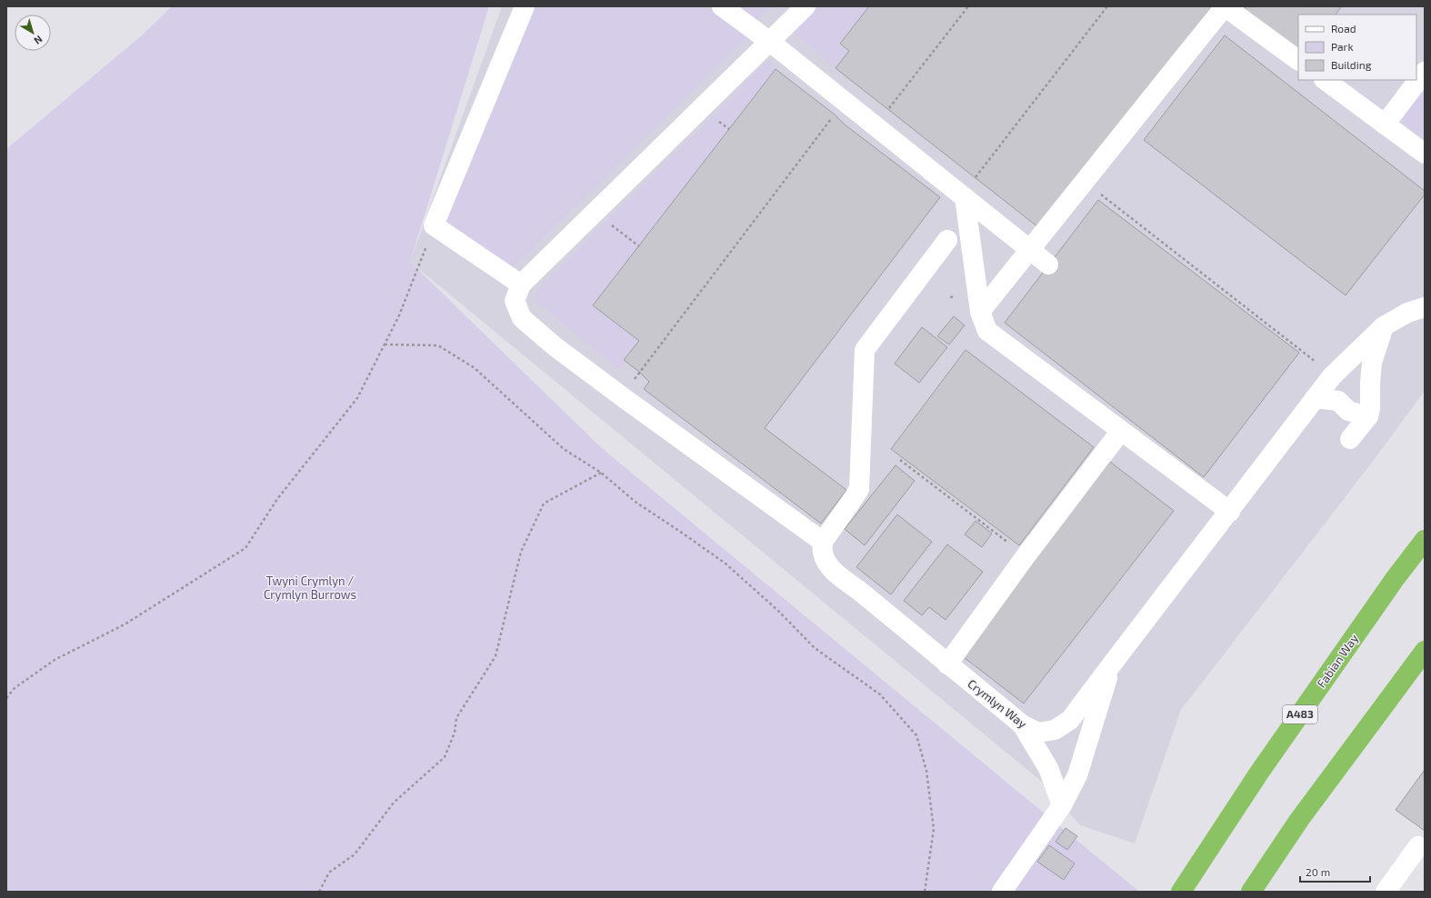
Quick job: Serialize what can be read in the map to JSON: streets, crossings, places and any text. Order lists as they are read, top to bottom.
{
  "streets": {
    "highway": ["Fabian Way", "A483"],
    "street": ["Crymlyn Way"]
  },
  "parks": ["Twyni Crymlyn / Crymlyn Burrows"],
  "legend": ["Road", "Park", "Building"],
  "scale_bar": "20 m",
  "north": "bottom right"
}
